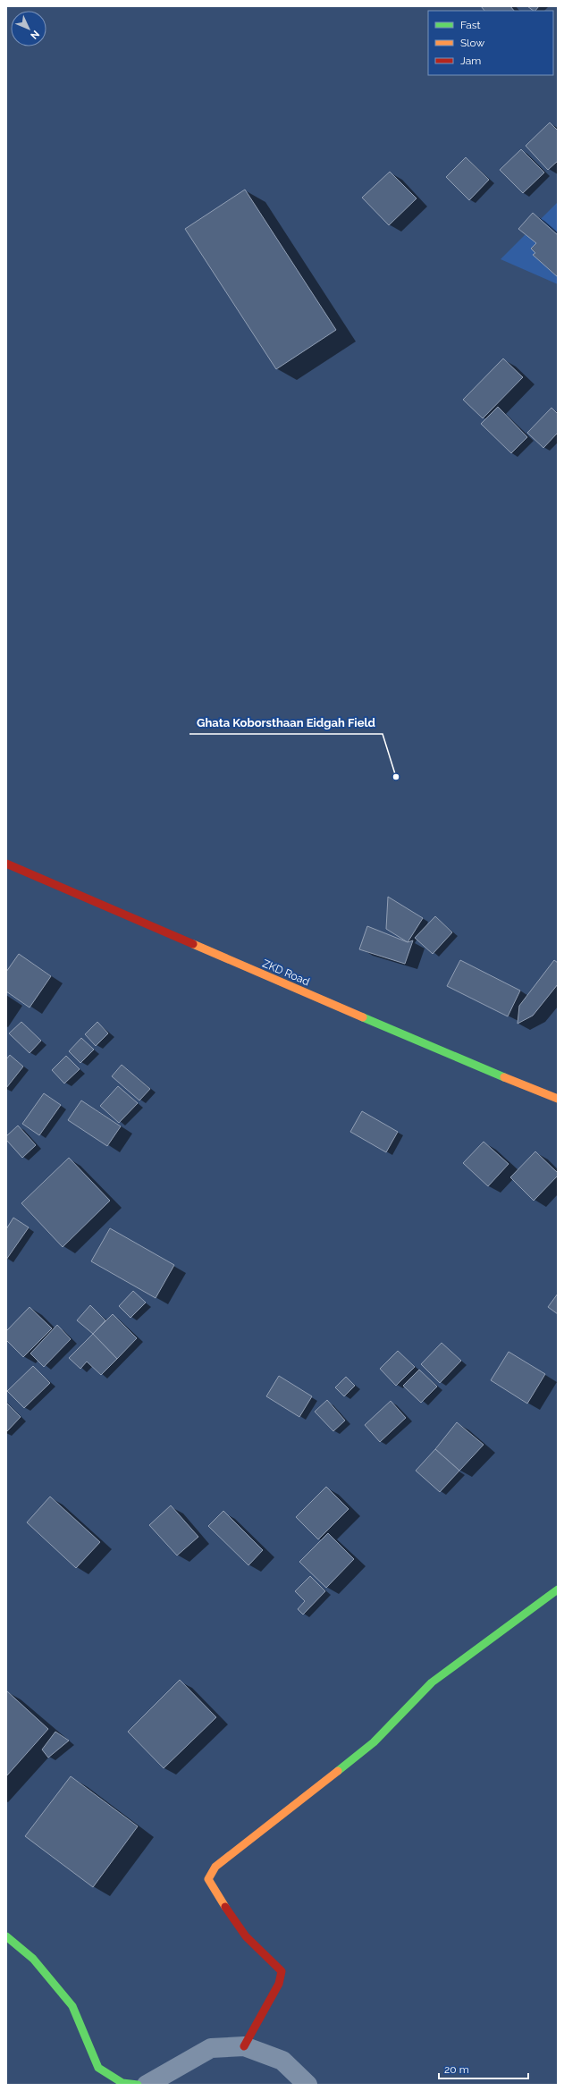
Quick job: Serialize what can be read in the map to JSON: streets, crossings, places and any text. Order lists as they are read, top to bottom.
{
  "streets": {
    "street": ["ZKD Road"]
  },
  "places": ["Ghata Koborsthaan Eidgah Field"],
  "legend": ["Fast", "Slow", "Jam"],
  "scale_bar": "20 m",
  "north": "bottom right"
}
